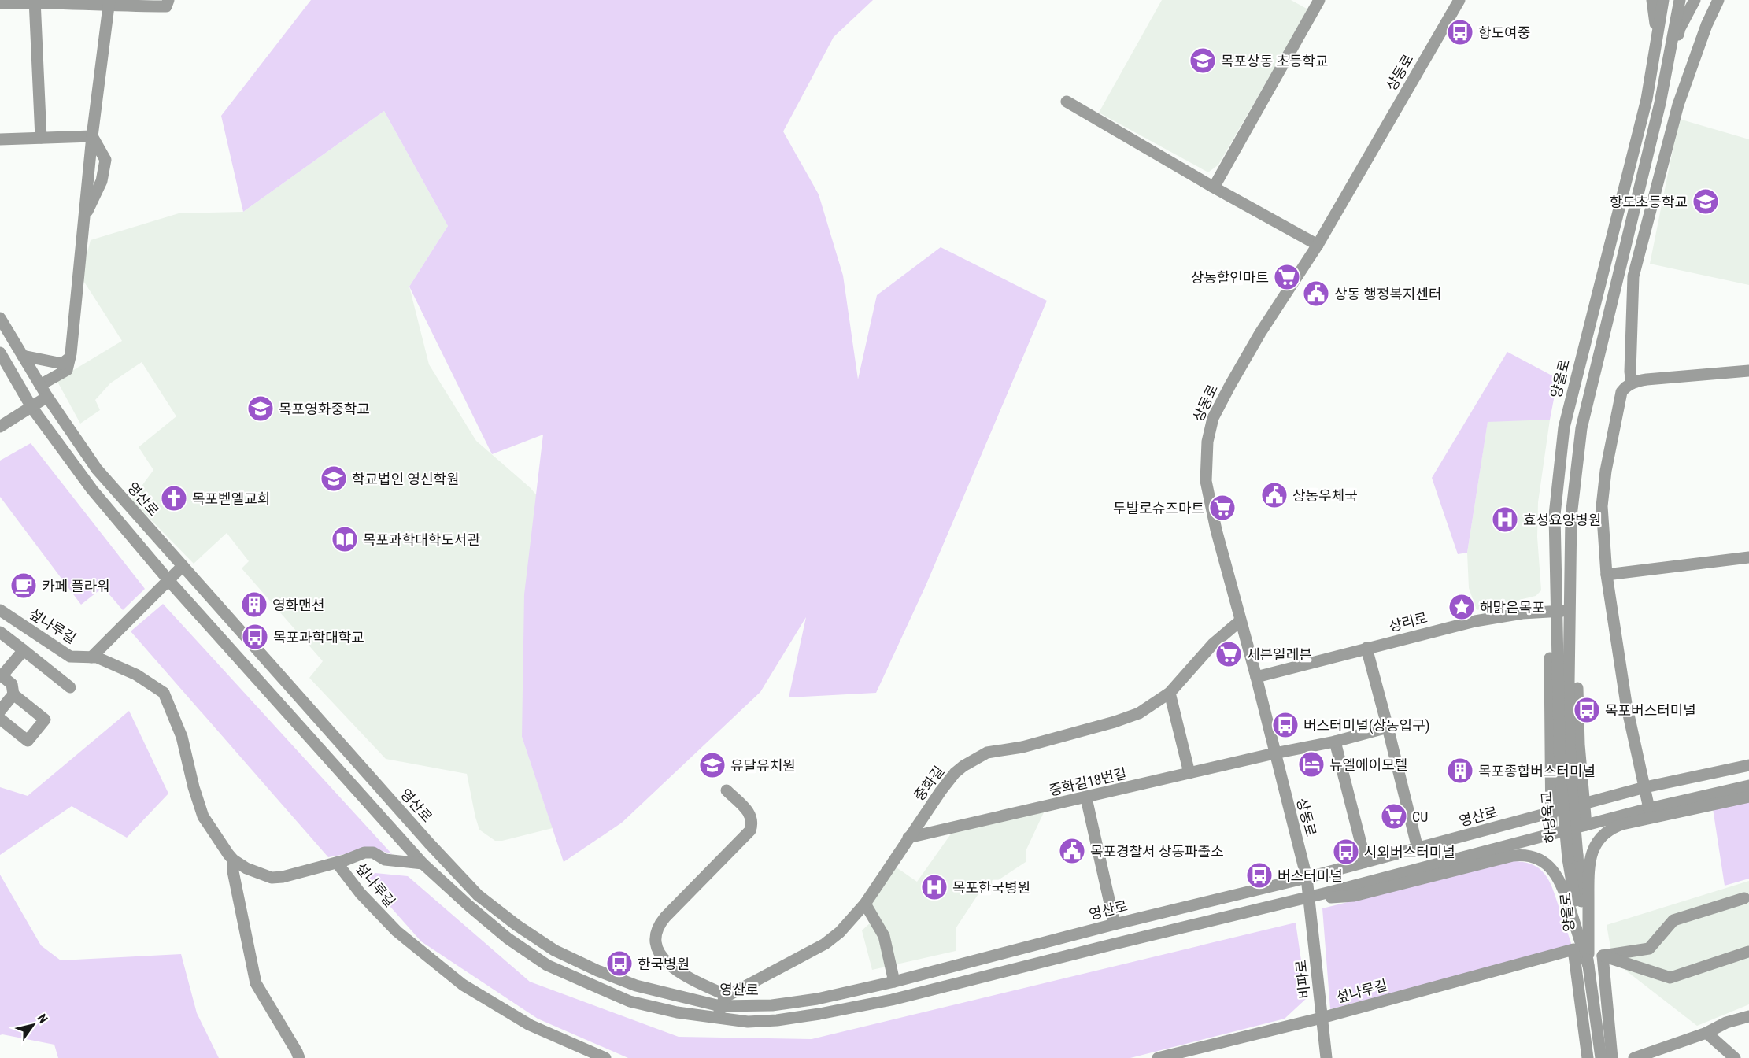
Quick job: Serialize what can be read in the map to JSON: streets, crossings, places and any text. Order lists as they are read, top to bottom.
{
  "streets": {
    "street": [
      "상동로",
      "양을로",
      "영산로",
      "상리로",
      "섶나루길",
      "중화길18번길",
      "중화길",
      "하당육교",
      "비파로"
    ]
  },
  "crossings": [
    ["상동로", "영산로"],
    ["상동로", "상리로"],
    ["상동로", "중화길18번길"],
    ["상동로", "중화길"],
    ["상동로", "비파로"],
    ["양을로", "상리로"],
    ["양을로", "하당육교"],
    ["영산로", "중화길"],
    ["영산로", "비파로"],
    ["섶나루길", "비파로"],
    ["중화길18번길", "중화길"]
  ],
  "places": {
    "bus stop": [
      "항도여중",
      "목포과학대학교",
      "목포버스터미널",
      "버스터미널(상동입구)",
      "시외버스터미널",
      "버스터미널",
      "한국병원"
    ],
    "school or university": [
      "목포상동 초등학교",
      "항도초등학교",
      "목포영화중학교",
      "학교법인 영신학원",
      "유달유치원"
    ],
    "supermarket": [
      "상동할인마트",
      "두발로슈즈마트",
      "세븐일레븐",
      "CU"
    ],
    "public building": ["상동 행정복지센터", "상동우체국", "목포경찰서 상동파출소"],
    "church": ["목포벧엘교회"],
    "hospital": ["효성요양병원", "목포한국병원"],
    "library": ["목포과학대학도서관"],
    "cafe": ["카페 플라워"],
    "building": ["영화맨션", "목포종합버스터미널"],
    "place": ["해맑은목포"],
    "hotel": ["뉴엘에이모텔"]
  },
  "north": "top right"
}
